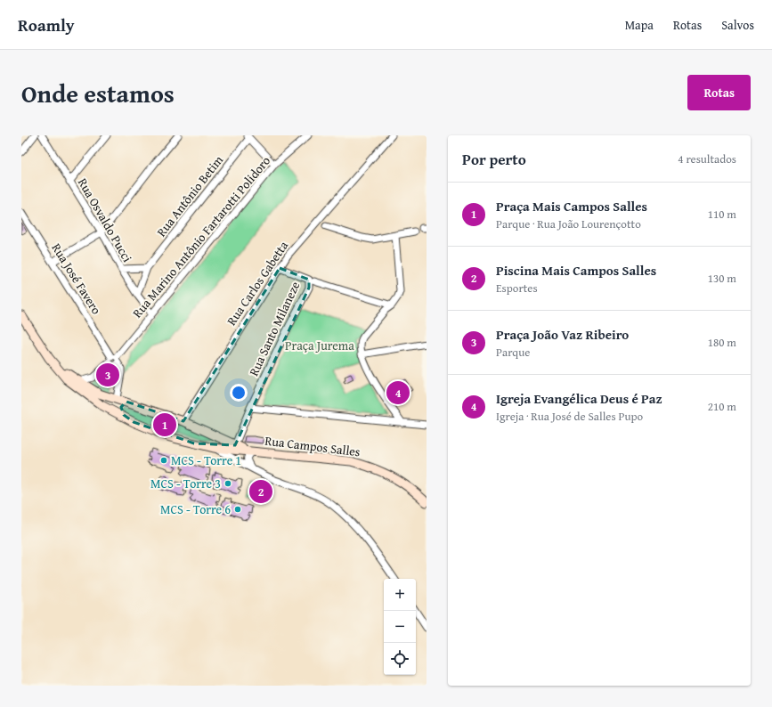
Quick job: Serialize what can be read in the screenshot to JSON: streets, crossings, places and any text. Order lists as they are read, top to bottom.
{
  "streets": {
    "main road": ["Rua Campos Salles"],
    "street": [
      "Rua Antônio Betim",
      "Rua Osvaldo Pucci",
      "Rua Marino Antônio Fartarotti Polidoro",
      "Rua José Favero",
      "Rua Carlos Gabetta",
      "Rua Santo Milaneze"
    ]
  },
  "crossings": [
    ["Rua Antônio Betim", "Rua Osvaldo Pucci"],
    ["Rua Osvaldo Pucci", "Rua Marino Antônio Fartarotti Polidoro"],
    ["Rua Marino Antônio Fartarotti Polidoro", "Rua José Favero"]
  ],
  "parks": ["Praça Jurema"],
  "places": ["MCS - Torre 1", "MCS - Torre 3", "MCS - Torre 6"],
  "page": {
    "header": "Roamly",
    "nav": ["Mapa", "Rotas", "Salvos"],
    "title": "Onde estamos",
    "buttons": "Rotas",
    "heading": ["Por perto", "4 resultados"],
    "list": [
      {
        "mark": "1",
        "name": "Praça Mais Campos Salles",
        "note": "Parque · Rua João Lourençotto",
        "value": "110 m"
      },
      {
        "mark": "2",
        "name": "Piscina Mais Campos Salles",
        "note": "Esportes",
        "value": "130 m"
      },
      {
        "mark": "3",
        "name": "Praça João Vaz Ribeiro",
        "note": "Parque",
        "value": "180 m"
      },
      {
        "mark": "4",
        "name": "Igreja Evangélica Deus é Paz",
        "note": "Igreja · Rua José de Salles Pupo",
        "value": "210 m"
      }
    ],
    "pins": [
      "3",
      "4",
      "1",
      "2"
    ],
    "map_buttons": ["+", "−"]
  }
}
